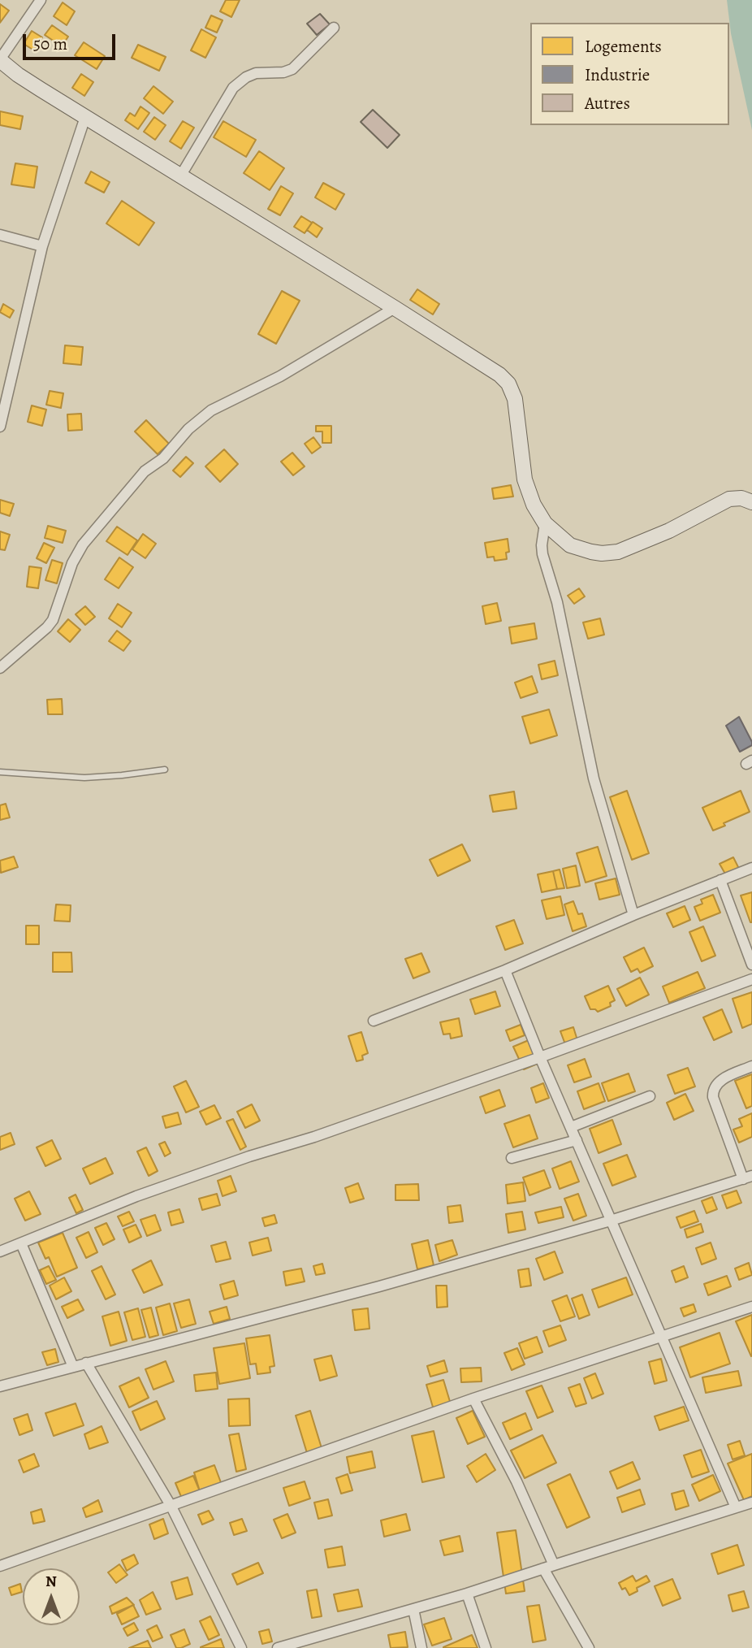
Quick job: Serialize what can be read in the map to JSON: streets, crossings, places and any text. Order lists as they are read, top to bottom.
{
  "legend": ["Logements", "Industrie", "Autres"],
  "scale_bar": "50 m",
  "north": "top"
}
